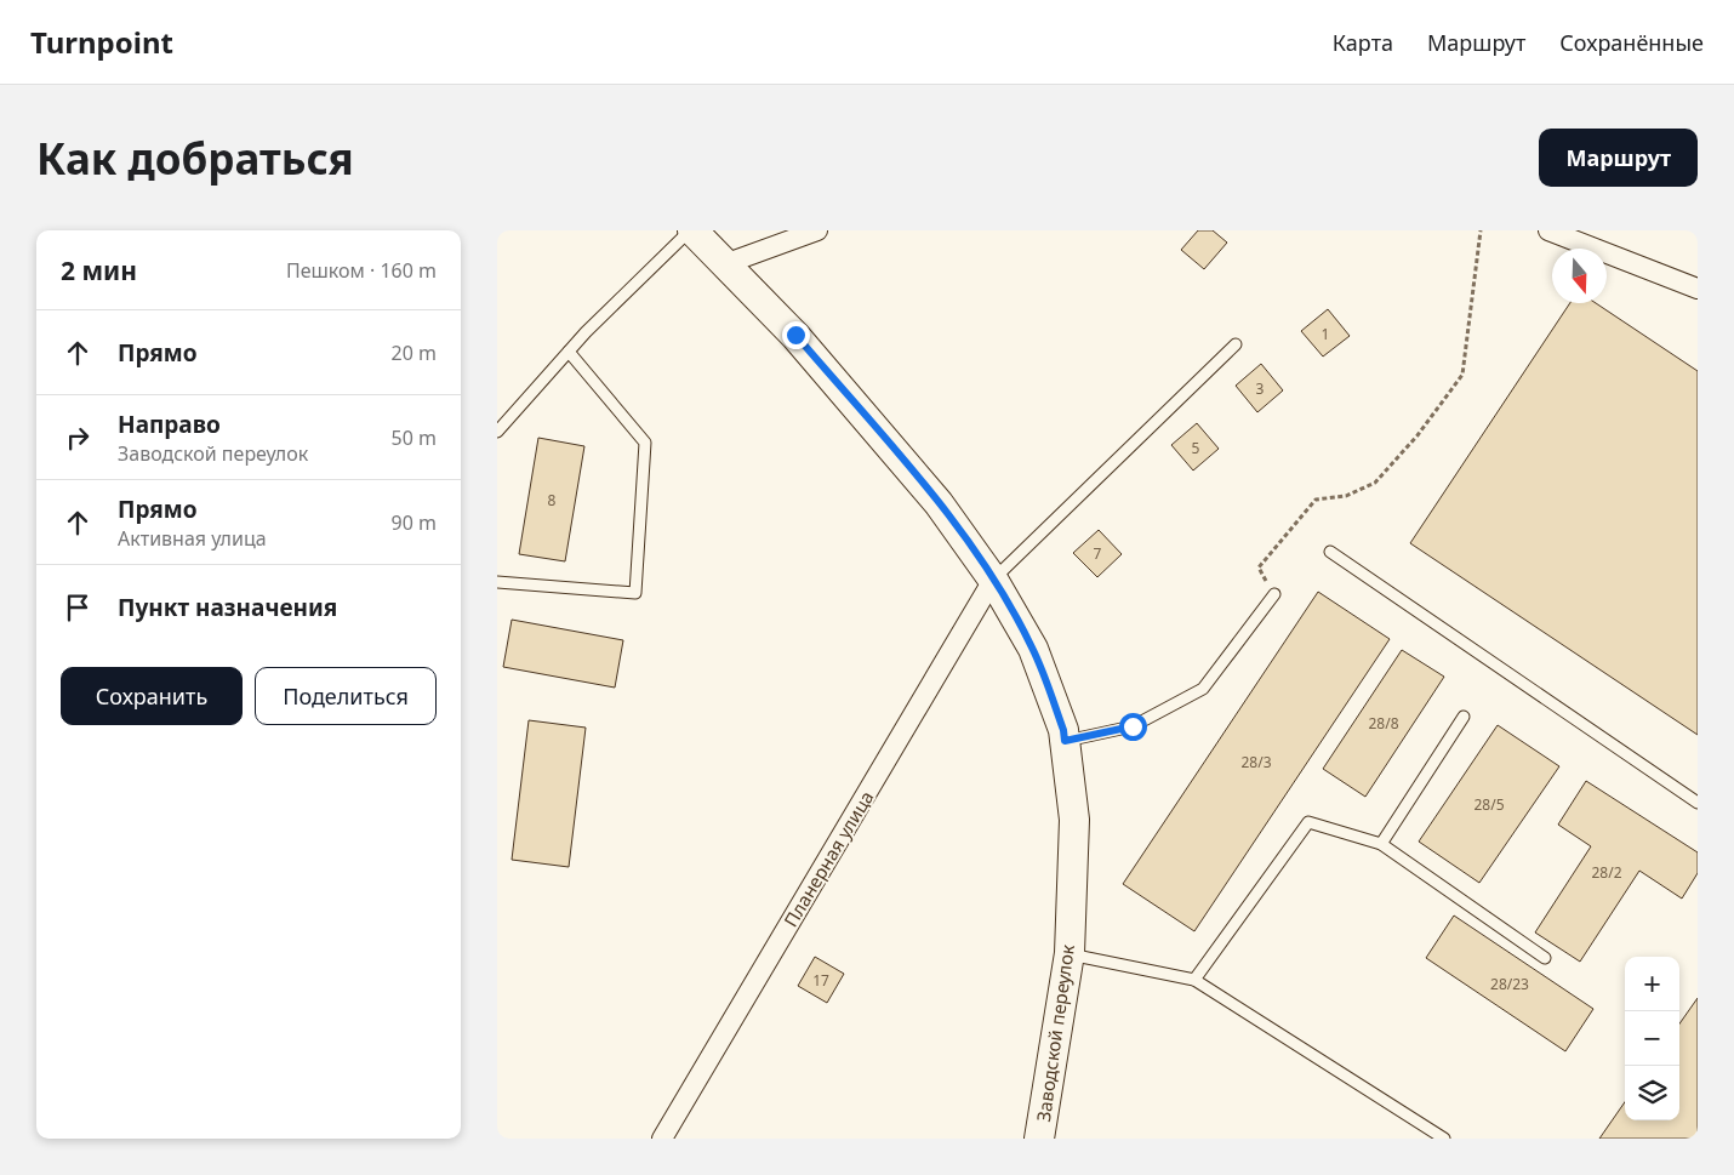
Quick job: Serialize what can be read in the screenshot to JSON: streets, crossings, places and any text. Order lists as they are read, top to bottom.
{
  "streets": {
    "main road": ["Заводской переулок"],
    "street": ["Планерная улица"]
  },
  "crossings": [
    ["Планерная улица", "Заводской переулок"]
  ],
  "house_numbers": [
    "1",
    "3",
    "5",
    "8",
    "7",
    "28/8",
    "28/3",
    "28/5",
    "28/2",
    "17",
    "28/23"
  ],
  "north": "bottom",
  "page": {
    "header": "Turnpoint",
    "nav": ["Карта", "Маршрут", "Сохранённые"],
    "buttons": [
      "Маршрут",
      ["Сохранить", "Поделиться"]
    ],
    "title": "Как добраться",
    "heading": ["2 мин", "Пешком · 160 m"],
    "list": [
      ["Прямо", "20 m"],
      ["Направо", "Заводской переулок", "50 m"],
      ["Прямо", "Активная улица", "90 m"],
      "Пункт назначения"
    ],
    "map_buttons": ["+", "−"]
  }
}
